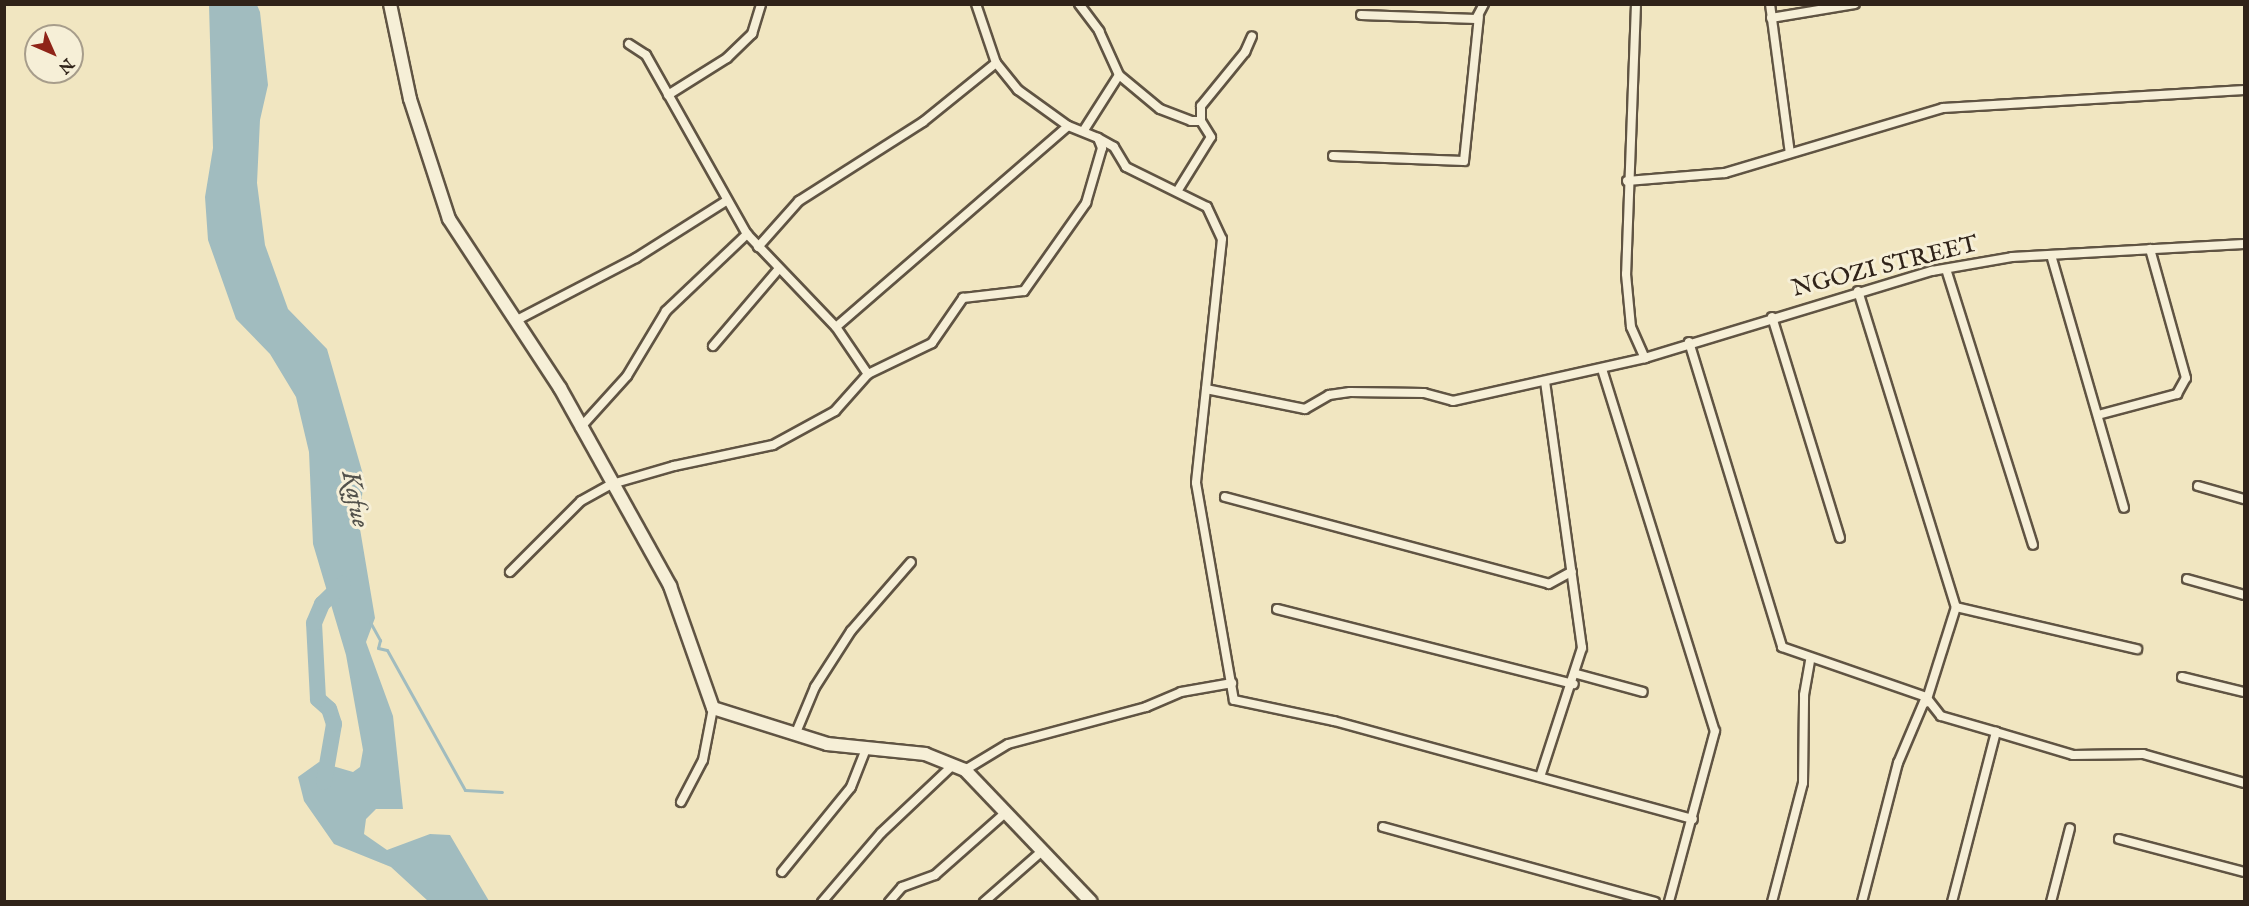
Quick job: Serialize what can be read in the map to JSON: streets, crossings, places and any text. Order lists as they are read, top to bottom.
{
  "streets": {
    "street": ["NGOZI STREET"]
  },
  "water": ["Kafue"],
  "north": "bottom right"
}
